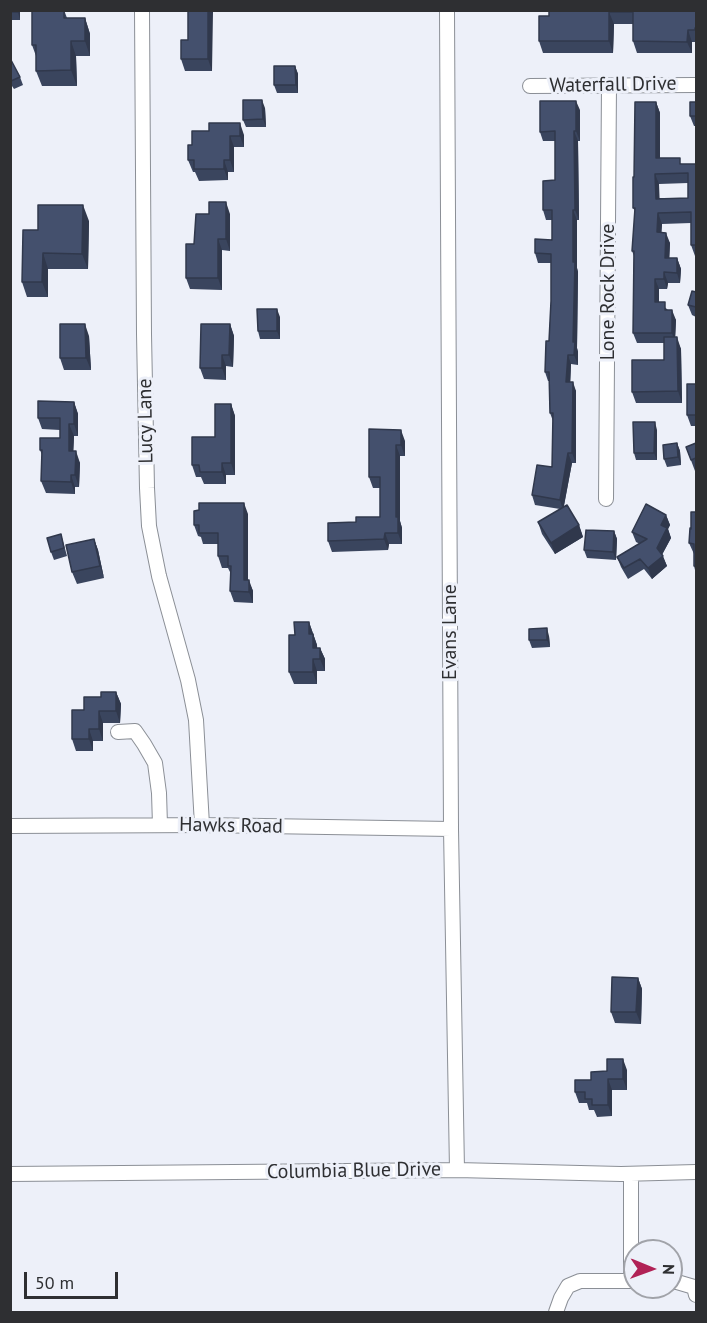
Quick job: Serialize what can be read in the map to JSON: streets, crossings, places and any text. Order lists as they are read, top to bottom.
{
  "streets": {
    "street": [
      "Waterfall Drive",
      "Lone Rock Drive",
      "Lucy Lane",
      "Evans Lane",
      "Hawks Road",
      "Columbia Blue Drive"
    ]
  },
  "crossings": [
    ["Waterfall Drive", "Lone Rock Drive"],
    ["Lucy Lane", "Hawks Road"],
    ["Evans Lane", "Hawks Road"],
    ["Evans Lane", "Columbia Blue Drive"]
  ],
  "scale_bar": "50 m",
  "north": "right"
}
